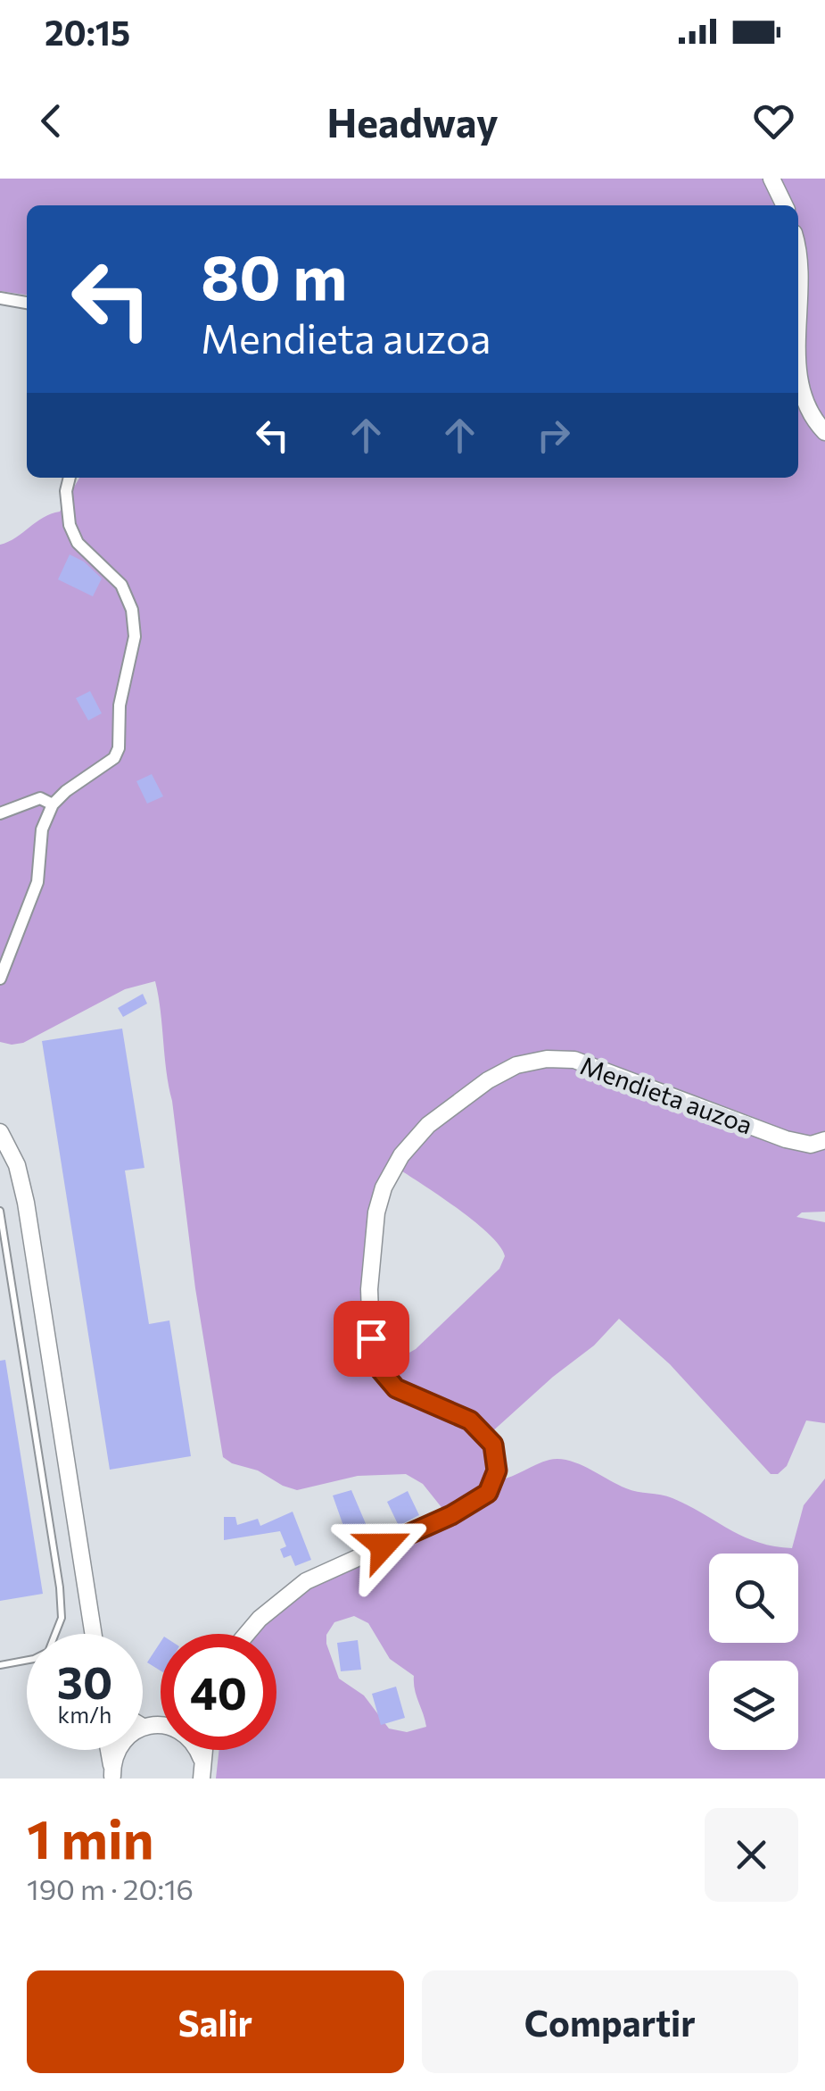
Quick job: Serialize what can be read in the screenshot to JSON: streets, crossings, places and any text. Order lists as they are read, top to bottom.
{
  "streets": {
    "street": ["Mendieta auzoa"]
  },
  "page": {
    "status": "20:15",
    "header": "Headway",
    "turn": ["80 m", "Mendieta auzoa"],
    "speed": "30 km/h",
    "limit": "40",
    "heading": ["1 min", "190 m · 20:16"],
    "buttons": ["Salir", "Compartir"]
  }
}
